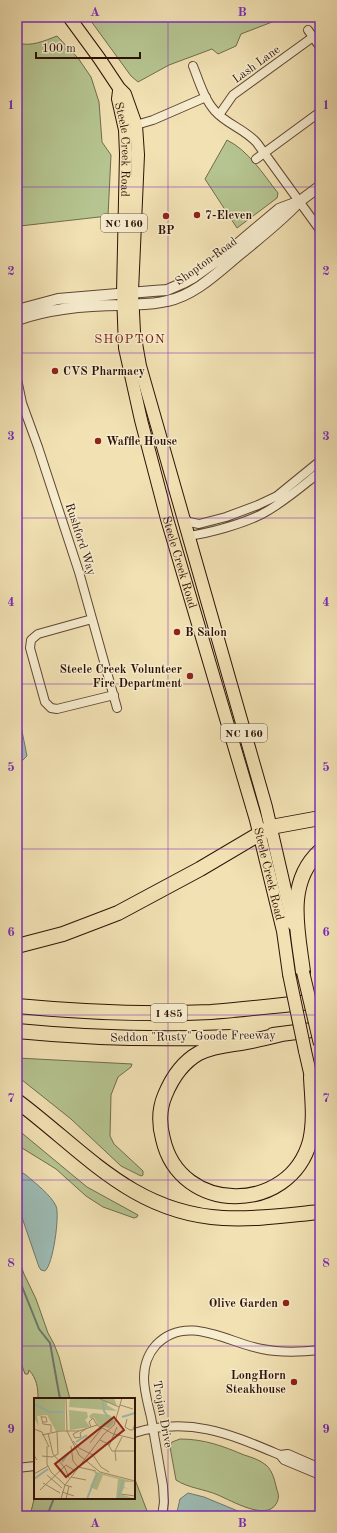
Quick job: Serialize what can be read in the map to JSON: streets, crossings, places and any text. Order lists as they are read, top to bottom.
{
  "streets": {
    "highway": ["I 485", "Seddon \"Rusty\" Goode Freeway"],
    "main road": ["Steele Creek Road", "NC 160"],
    "street": [
      "Lash Lane",
      "Shopton Road",
      "Rushford Way",
      "Trojan Drive"
    ]
  },
  "crossings": [
    ["Steele Creek Road", "Shopton Road"]
  ],
  "districts": ["SHOPTON"],
  "places": [
    "7-Eleven",
    "BP",
    "CVS Pharmacy",
    "Waffle House",
    "B Salon",
    "Steele Creek Volunteer Fire Department",
    "Olive Garden",
    "LongHorn Steakhouse"
  ],
  "scale_bar": "100 m",
  "grid": {
    "columns": ["A", "B"],
    "rows": [
      "1",
      "2",
      "3",
      "4",
      "5",
      "6",
      "7",
      "8",
      "9"
    ]
  }
}
